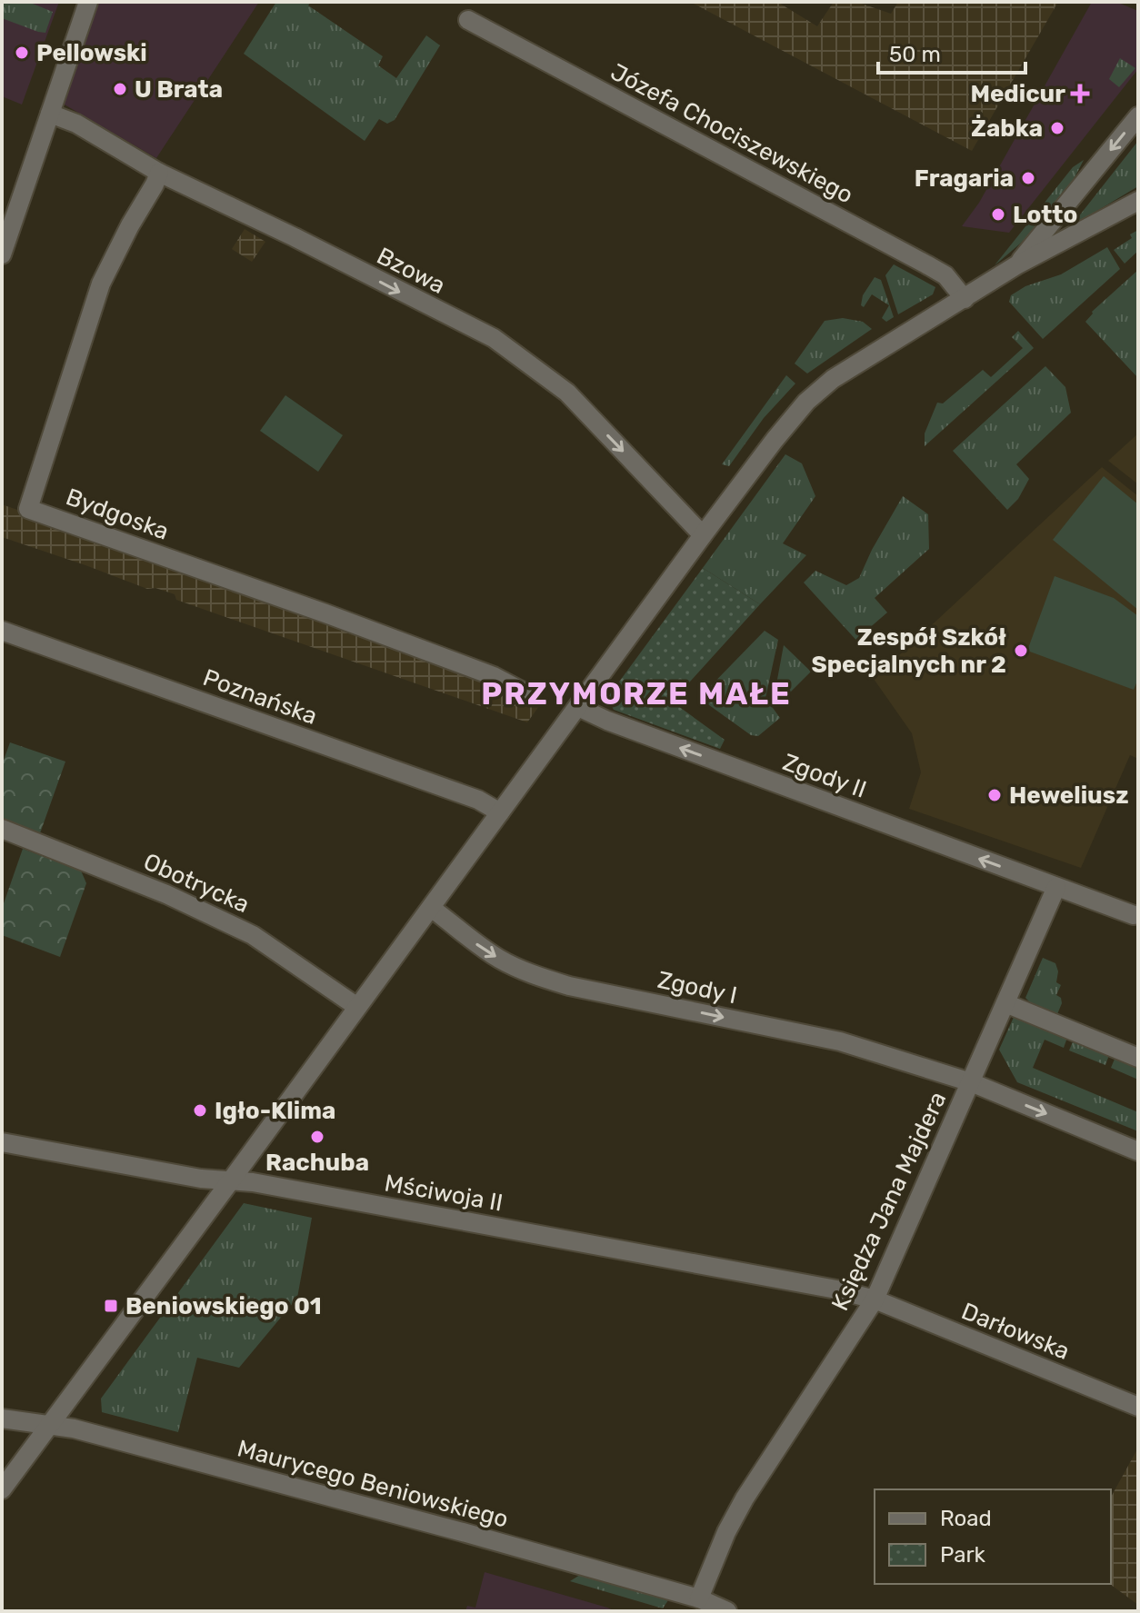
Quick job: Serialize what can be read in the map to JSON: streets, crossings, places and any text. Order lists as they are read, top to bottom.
{
  "streets": {
    "street": [
      "Józefa Chociszewskiego",
      "Bzowa",
      "Bydgoska",
      "Poznańska",
      "Zgody II",
      "Obotrycka",
      "Zgody I",
      "Mściwoja II",
      "Księdza Jana Majdera",
      "Darłowska",
      "Maurycego Beniowskiego"
    ]
  },
  "crossings": [
    ["Bzowa", "Bydgoska"],
    ["Zgody II", "Księdza Jana Majdera"],
    ["Zgody I", "Księdza Jana Majdera"],
    ["Mściwoja II", "Księdza Jana Majdera"],
    ["Mściwoja II", "Darłowska"],
    ["Księdza Jana Majdera", "Darłowska"],
    ["Księdza Jana Majdera", "Maurycego Beniowskiego"]
  ],
  "one_way": ["Bzowa", "Zgody II", "Zgody I"],
  "districts": ["PRZYMORZE MAŁE"],
  "places": {
    "other": [
      "Pellowski",
      "U Brata",
      "Żabka",
      "Fragaria",
      "Lotto",
      "Zespół Szkół Specjalnych nr 2",
      "Heweliusz",
      "Igło-Klima",
      "Rachuba"
    ],
    "health": ["Medicur"],
    "transit": ["Beniowskiego 01"]
  },
  "legend": ["Road", "Park"],
  "scale_bar": "50 m"
}
